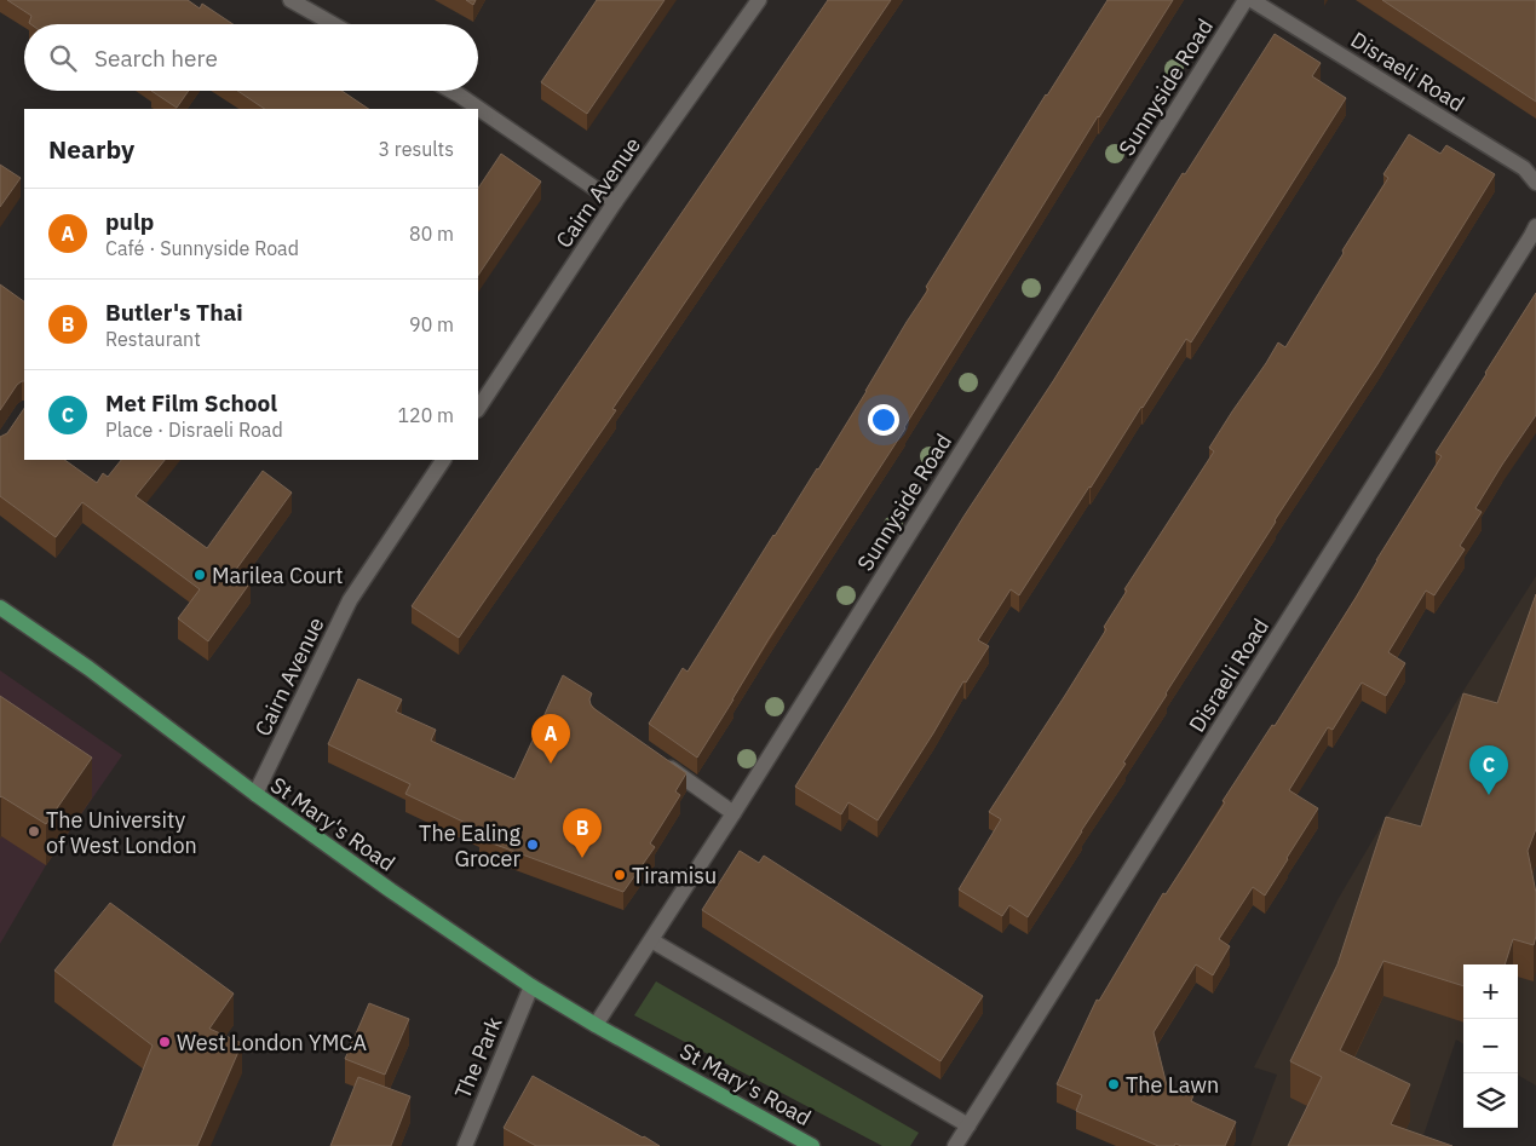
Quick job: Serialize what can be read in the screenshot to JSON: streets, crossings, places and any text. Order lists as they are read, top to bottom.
{
  "streets": {
    "main road": ["St Mary's Road"],
    "street": [
      "Disraeli Road",
      "Sunnyside Road",
      "Cairn Avenue",
      "The Park"
    ]
  },
  "crossings": [
    ["Sunnyside Road", "St Mary's Road"],
    ["Cairn Avenue", "St Mary's Road"],
    ["St Mary's Road", "The Park"]
  ],
  "places": [
    "Marilea Court",
    "The University of West London",
    "The Ealing Grocer",
    "Tiramisu",
    "West London YMCA",
    "The Lawn"
  ],
  "page": {
    "search": "Search here",
    "heading": ["Nearby", "3 results"],
    "list": [
      {
        "mark": "A",
        "name": "pulp",
        "note": "Café · Sunnyside Road",
        "value": "80 m"
      },
      {
        "mark": "B",
        "name": "Butler's Thai",
        "note": "Restaurant",
        "value": "90 m"
      },
      {
        "mark": "C",
        "name": "Met Film School",
        "note": "Place · Disraeli Road",
        "value": "120 m"
      }
    ],
    "pins": ["A", "C", "B"],
    "map_buttons": ["+", "−"]
  }
}
